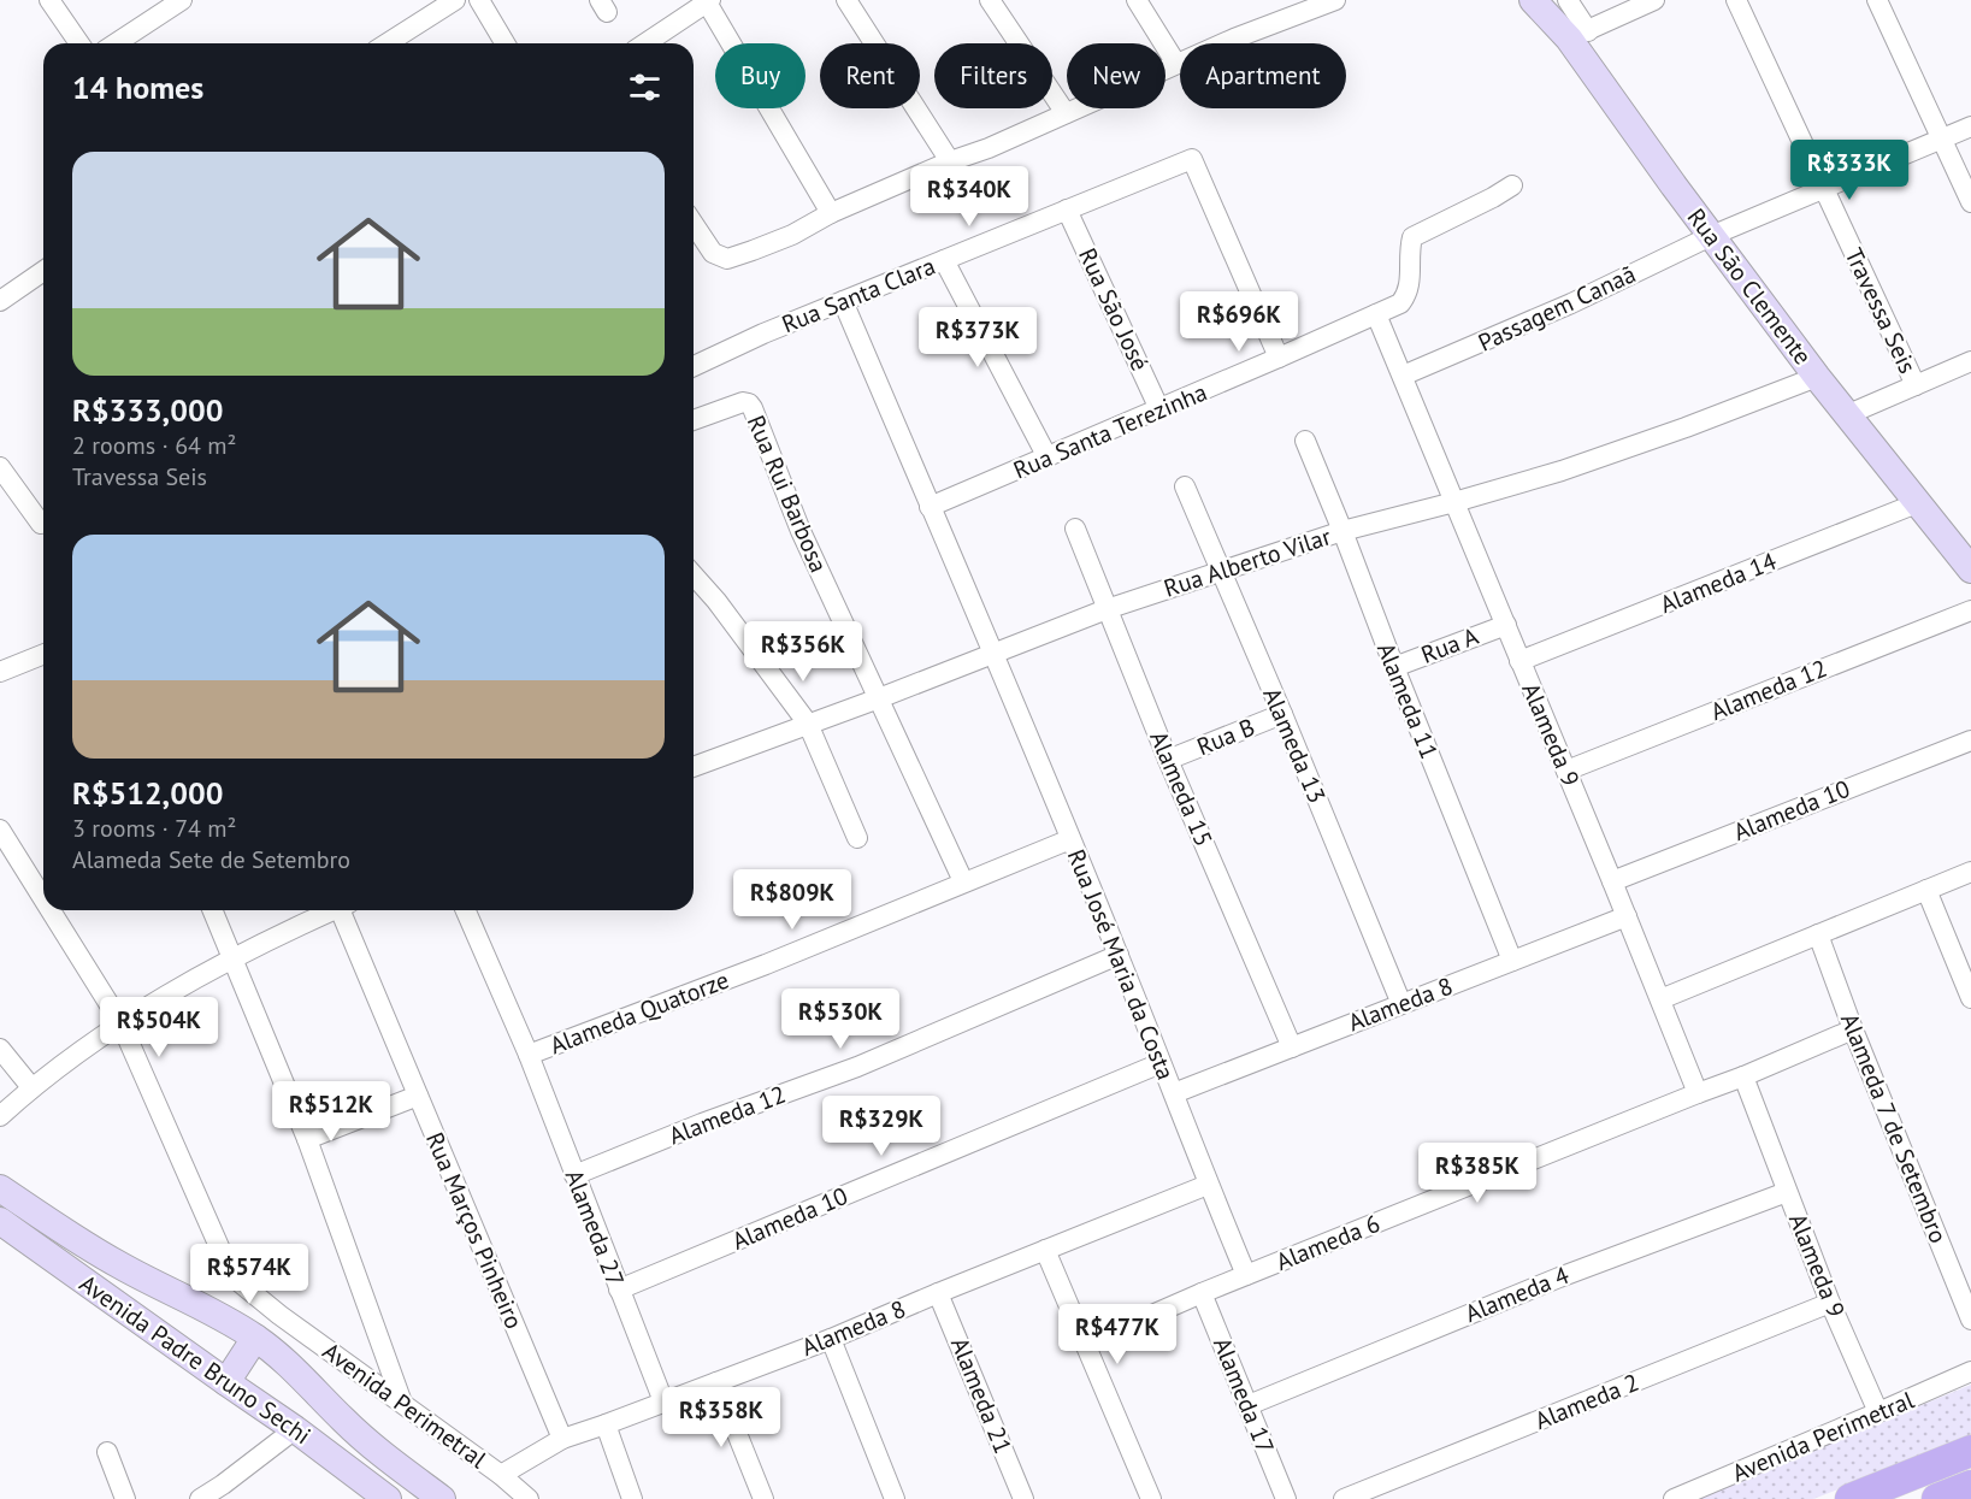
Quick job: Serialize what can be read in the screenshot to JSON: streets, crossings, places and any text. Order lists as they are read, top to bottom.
{
  "streets": {
    "main road": ["Rua São Clemente", "Avenida Padre Bruno Sechi"],
    "street": [
      "Rua Santa Clara",
      "Passagem Canaã",
      "Rua São José",
      "Travessa Seis",
      "Rua Santa Terezinha",
      "Rua Rui Barbosa",
      "Rua Alberto Vilar",
      "Alameda 14",
      "Rua A",
      "Alameda 12",
      "Alameda 11",
      "Alameda 9",
      "Rua B",
      "Alameda 13",
      "Alameda 15",
      "Alameda 10",
      "Rua José Maria da Costa",
      "Alameda 8",
      "Alameda Quatorze",
      "Alameda 7 de Setembro",
      "Alameda 27",
      "Rua Marços Pinheiro",
      "Alameda 6",
      "Alameda 4",
      "Alameda 21",
      "Alameda 17",
      "Alameda 2",
      "Avenida Perimetral"
    ]
  },
  "crossings": [
    ["Rua São Clemente", "Passagem Canaã"],
    ["Rua São Clemente", "Rua Alberto Vilar"],
    ["Rua São Clemente", "Alameda 14"],
    ["Rua Santa Clara", "Rua São José"],
    ["Rua Santa Clara", "Rua Santa Terezinha"],
    ["Passagem Canaã", "Travessa Seis"],
    ["Passagem Canaã", "Alameda 9"],
    ["Rua São José", "Rua Santa Terezinha"],
    ["Rua Santa Terezinha", "Alameda 9"],
    ["Rua Rui Barbosa", "Rua Alberto Vilar"],
    ["Rua Rui Barbosa", "Alameda Quatorze"],
    ["Rua Alberto Vilar", "Alameda 11"],
    ["Rua Alberto Vilar", "Alameda 9"],
    ["Rua Alberto Vilar", "Alameda 13"],
    ["Rua Alberto Vilar", "Alameda 15"],
    ["Rua Alberto Vilar", "Rua José Maria da Costa"],
    ["Alameda 14", "Alameda 9"],
    ["Rua A", "Alameda 11"],
    ["Rua A", "Alameda 9"],
    ["Alameda 12", "Alameda 9"],
    ["Alameda 12", "Rua José Maria da Costa"],
    ["Alameda 12", "Alameda 27"],
    ["Alameda 11", "Alameda 8"],
    ["Alameda 9", "Alameda 10"],
    ["Alameda 9", "Alameda 8"],
    ["Alameda 9", "Alameda 6"],
    ["Alameda 9", "Alameda 4"],
    ["Alameda 9", "Alameda 2"],
    ["Alameda 9", "Avenida Perimetral"],
    ["Rua B", "Alameda 13"],
    ["Rua B", "Alameda 15"],
    ["Alameda 13", "Alameda 8"],
    ["Alameda 15", "Alameda 8"],
    ["Alameda 10", "Rua José Maria da Costa"],
    ["Alameda 10", "Alameda 27"],
    ["Rua José Maria da Costa", "Alameda 8"],
    ["Rua José Maria da Costa", "Alameda Quatorze"],
    ["Rua José Maria da Costa", "Alameda 6"],
    ["Alameda 8", "Alameda 27"],
    ["Alameda 8", "Rua Marços Pinheiro"],
    ["Alameda 8", "Alameda 21"],
    ["Alameda 8", "Avenida Perimetral"],
    ["Alameda Quatorze", "Alameda 27"],
    ["Alameda 7 de Setembro", "Alameda 6"],
    ["Alameda 6", "Alameda 17"],
    ["Alameda 4", "Alameda 17"]
  ],
  "page": {
    "chip": [
      "Buy",
      "Rent",
      "Filters",
      "New",
      "Apartment"
    ],
    "heading": "14 homes",
    "list": [
      {
        "name": "R$333,000",
        "note": "2 rooms · 64 m² · Travessa Seis"
      },
      {
        "name": "R$512,000",
        "note": "3 rooms · 74 m² · Alameda Sete de Setembro"
      }
    ],
    "price": [
      "R$333K",
      "R$340K",
      "R$696K",
      "R$373K",
      "R$356K",
      "R$809K",
      "R$530K",
      "R$504K",
      "R$512K",
      "R$329K",
      "R$385K",
      "R$574K",
      "R$477K",
      "R$358K"
    ]
  }
}
